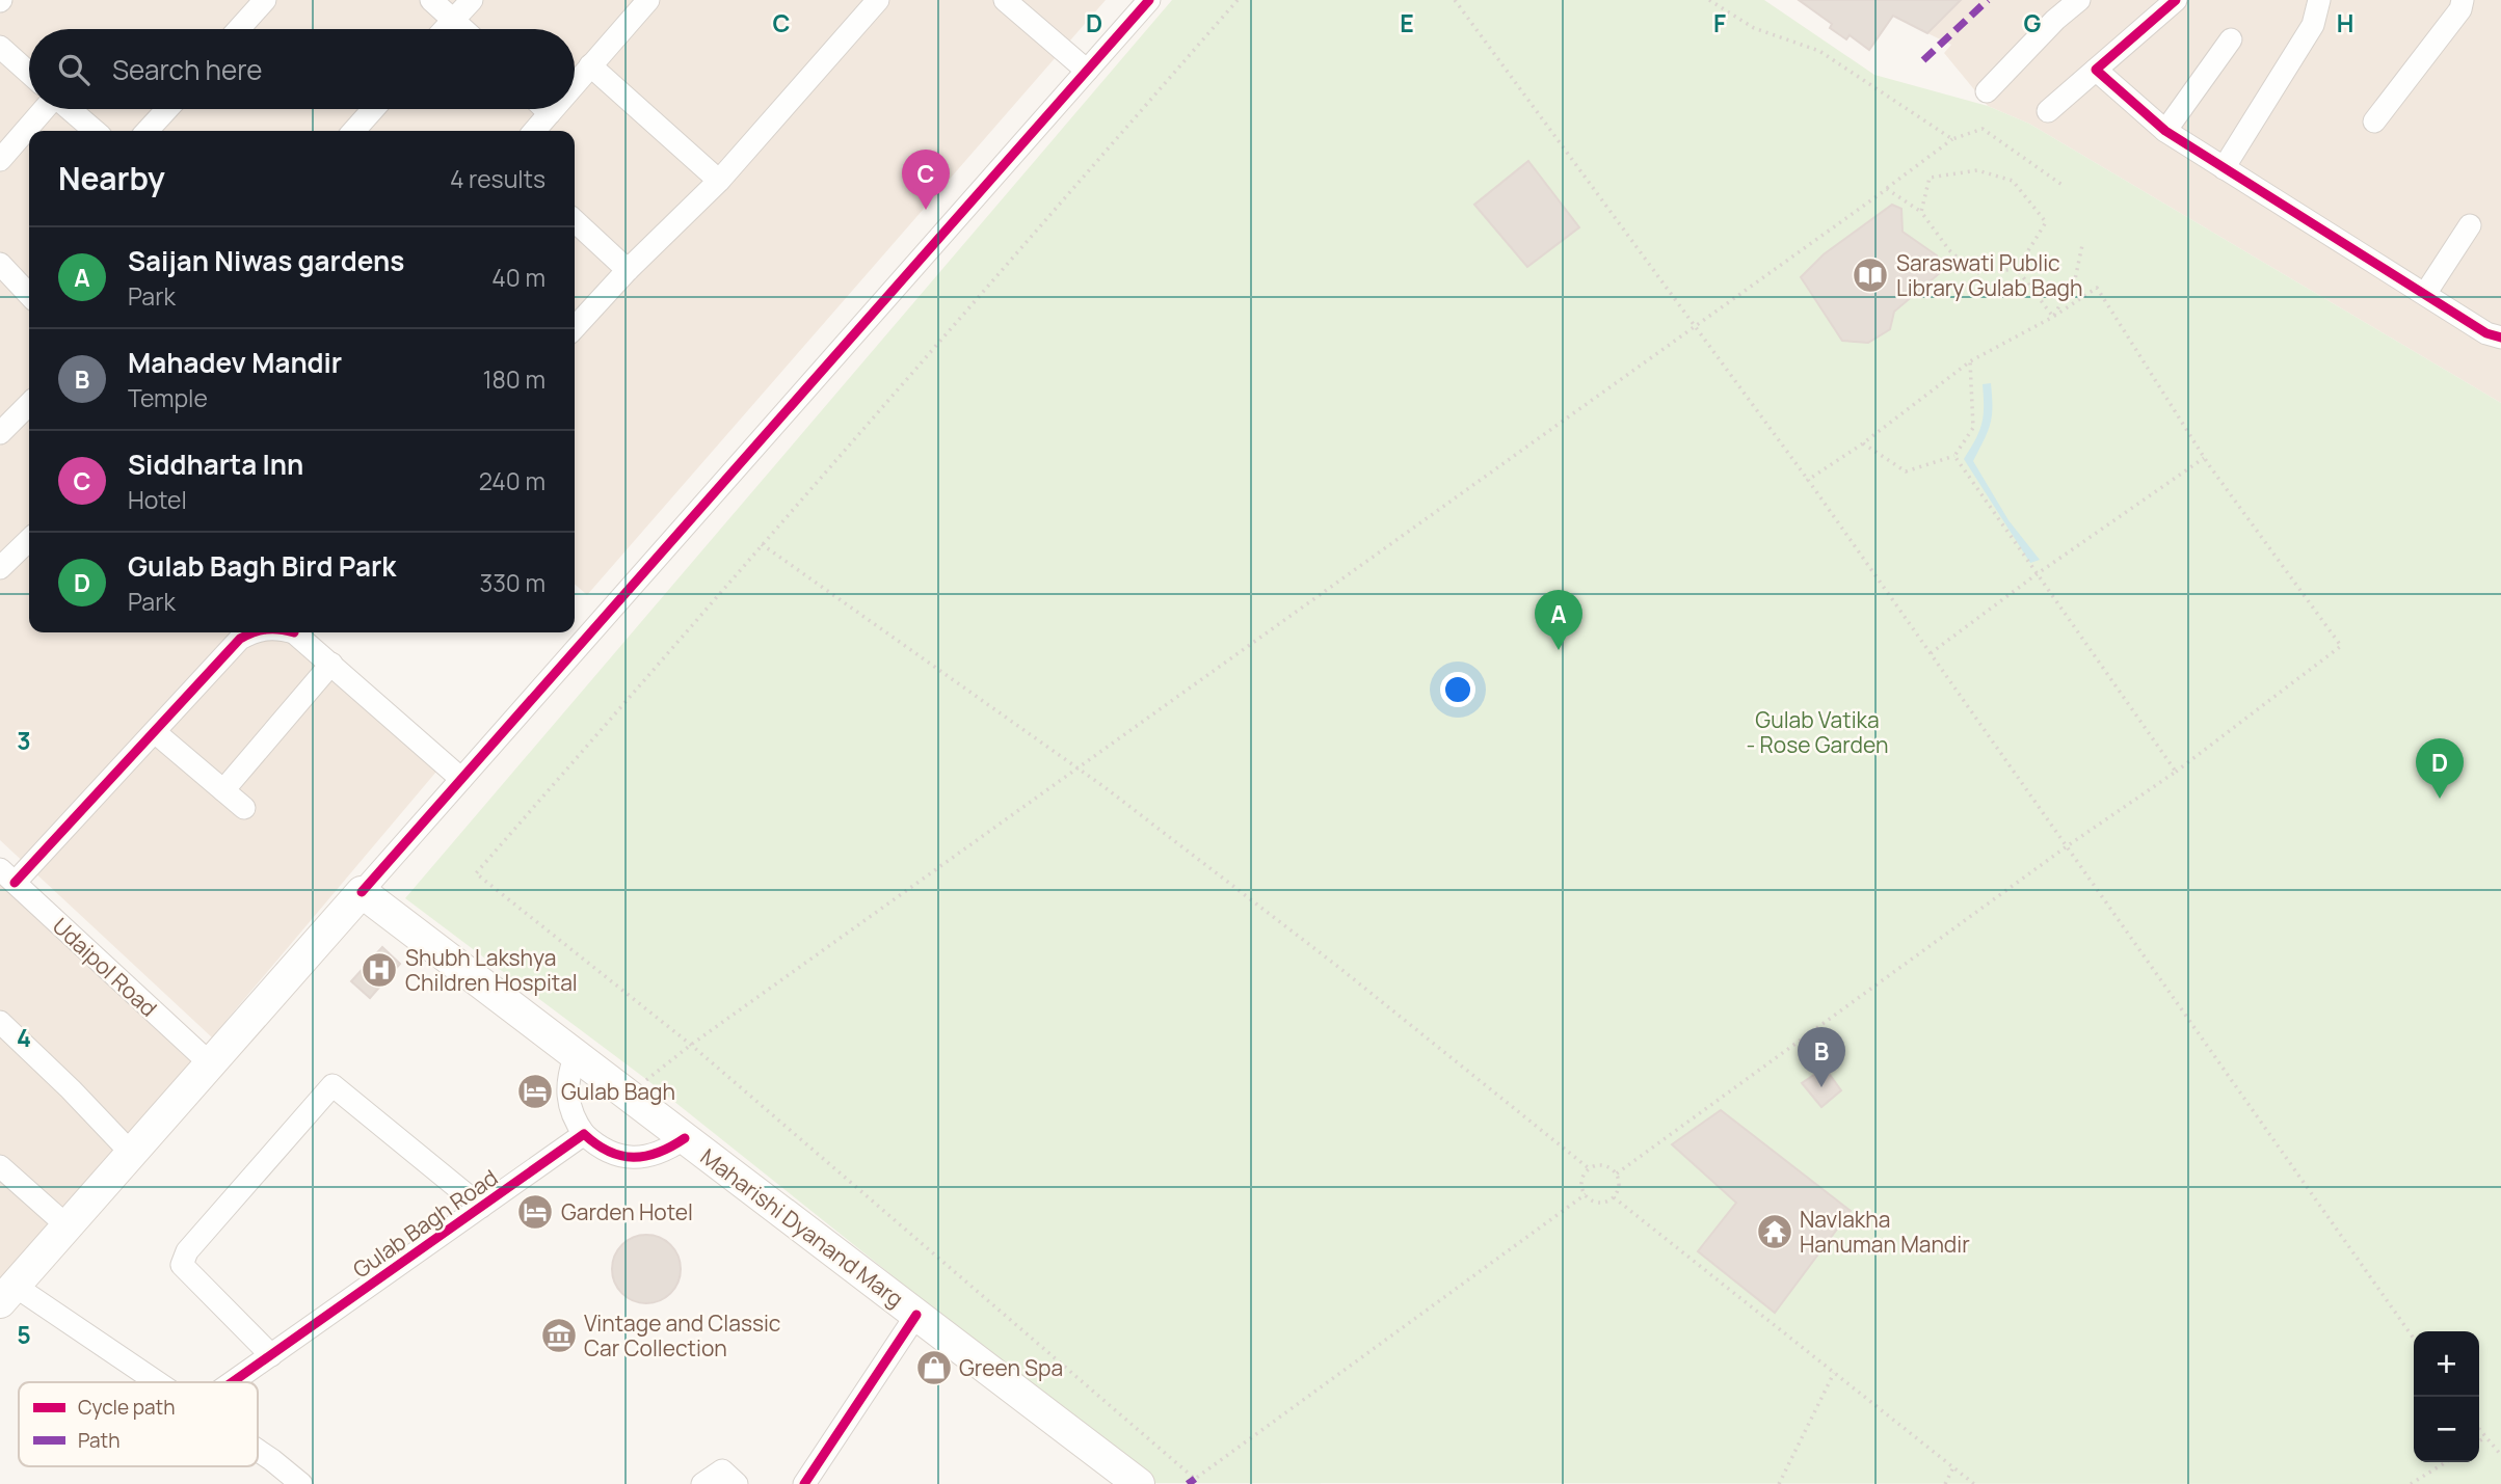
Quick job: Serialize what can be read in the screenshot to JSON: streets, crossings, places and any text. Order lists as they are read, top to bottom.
{
  "streets": {
    "main road": ["Maharishi Dyanand Marg"],
    "street": ["Udaipol Road", "Gulab Bagh Road"]
  },
  "parks": ["Gulab Vatika - Rose Garden"],
  "places": {
    "library": ["Saraswati Public Library Gulab Bagh"],
    "hospital": ["Shubh Lakshya Children Hospital"],
    "hotel": ["Gulab Bagh", "Garden Hotel"],
    "temple": ["Navlakha Hanuman Mandir"],
    "museum": ["Vintage and Classic Car Collection"],
    "shop": ["Green Spa"]
  },
  "legend": ["Cycle path", "Path"],
  "page": {
    "search": "Search here",
    "heading": ["Nearby", "4 results"],
    "pins": [
      "C",
      "A",
      "D",
      "B"
    ],
    "list": [
      {
        "mark": "A",
        "name": "Saijan Niwas gardens",
        "note": "Park",
        "value": "40 m"
      },
      {
        "mark": "B",
        "name": "Mahadev Mandir",
        "note": "Temple",
        "value": "180 m"
      },
      {
        "mark": "C",
        "name": "Siddharta Inn",
        "note": "Hotel",
        "value": "240 m"
      },
      {
        "mark": "D",
        "name": "Gulab Bagh Bird Park",
        "note": "Park",
        "value": "330 m"
      }
    ],
    "map_buttons": ["+", "−"]
  },
  "grid": {
    "columns": [
      "C",
      "D",
      "E",
      "F",
      "G",
      "H"
    ],
    "rows": ["3", "4", "5"]
  }
}
